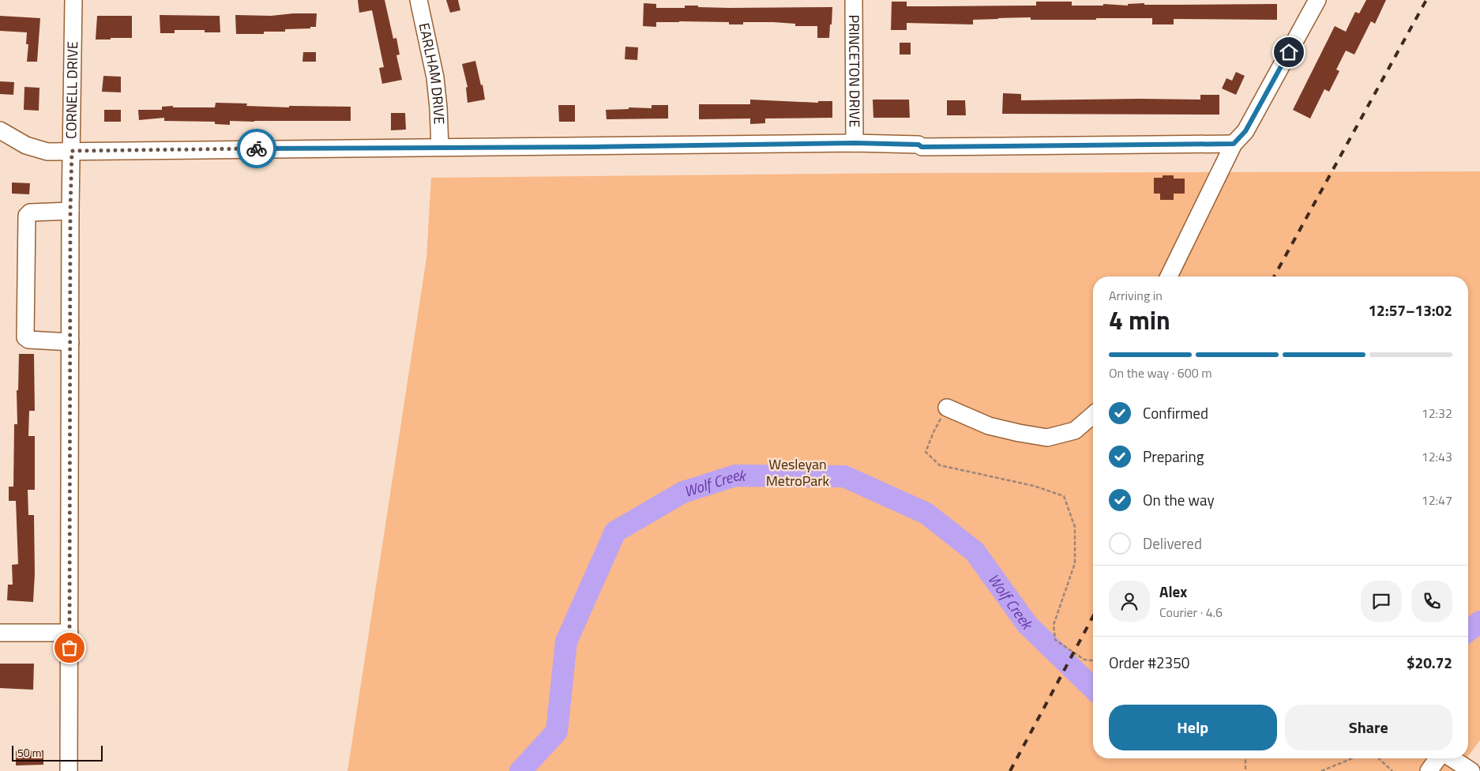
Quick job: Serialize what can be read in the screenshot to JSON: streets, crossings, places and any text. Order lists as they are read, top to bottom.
{
  "streets": {
    "street": ["PRINCETON DRIVE", "EARLHAM DRIVE", "CORNELL DRIVE"]
  },
  "water": ["Wolf Creek"],
  "parks": ["Wesleyan MetroPark"],
  "scale_bar": "50 m",
  "page": {
    "heading": ["4 min", "Arriving in", "12:57–13:02"],
    "panel": [
      "Alex",
      "Courier · 4.6",
      "Order #2350",
      "$20.72"
    ],
    "bar": "On the way · 600 m",
    "list": [
      ["Confirmed", "12:32"],
      ["Preparing", "12:43"],
      ["On the way", "12:47"],
      "Delivered"
    ],
    "buttons": ["Help", "Share"],
    "scale": "50 m"
  }
}
